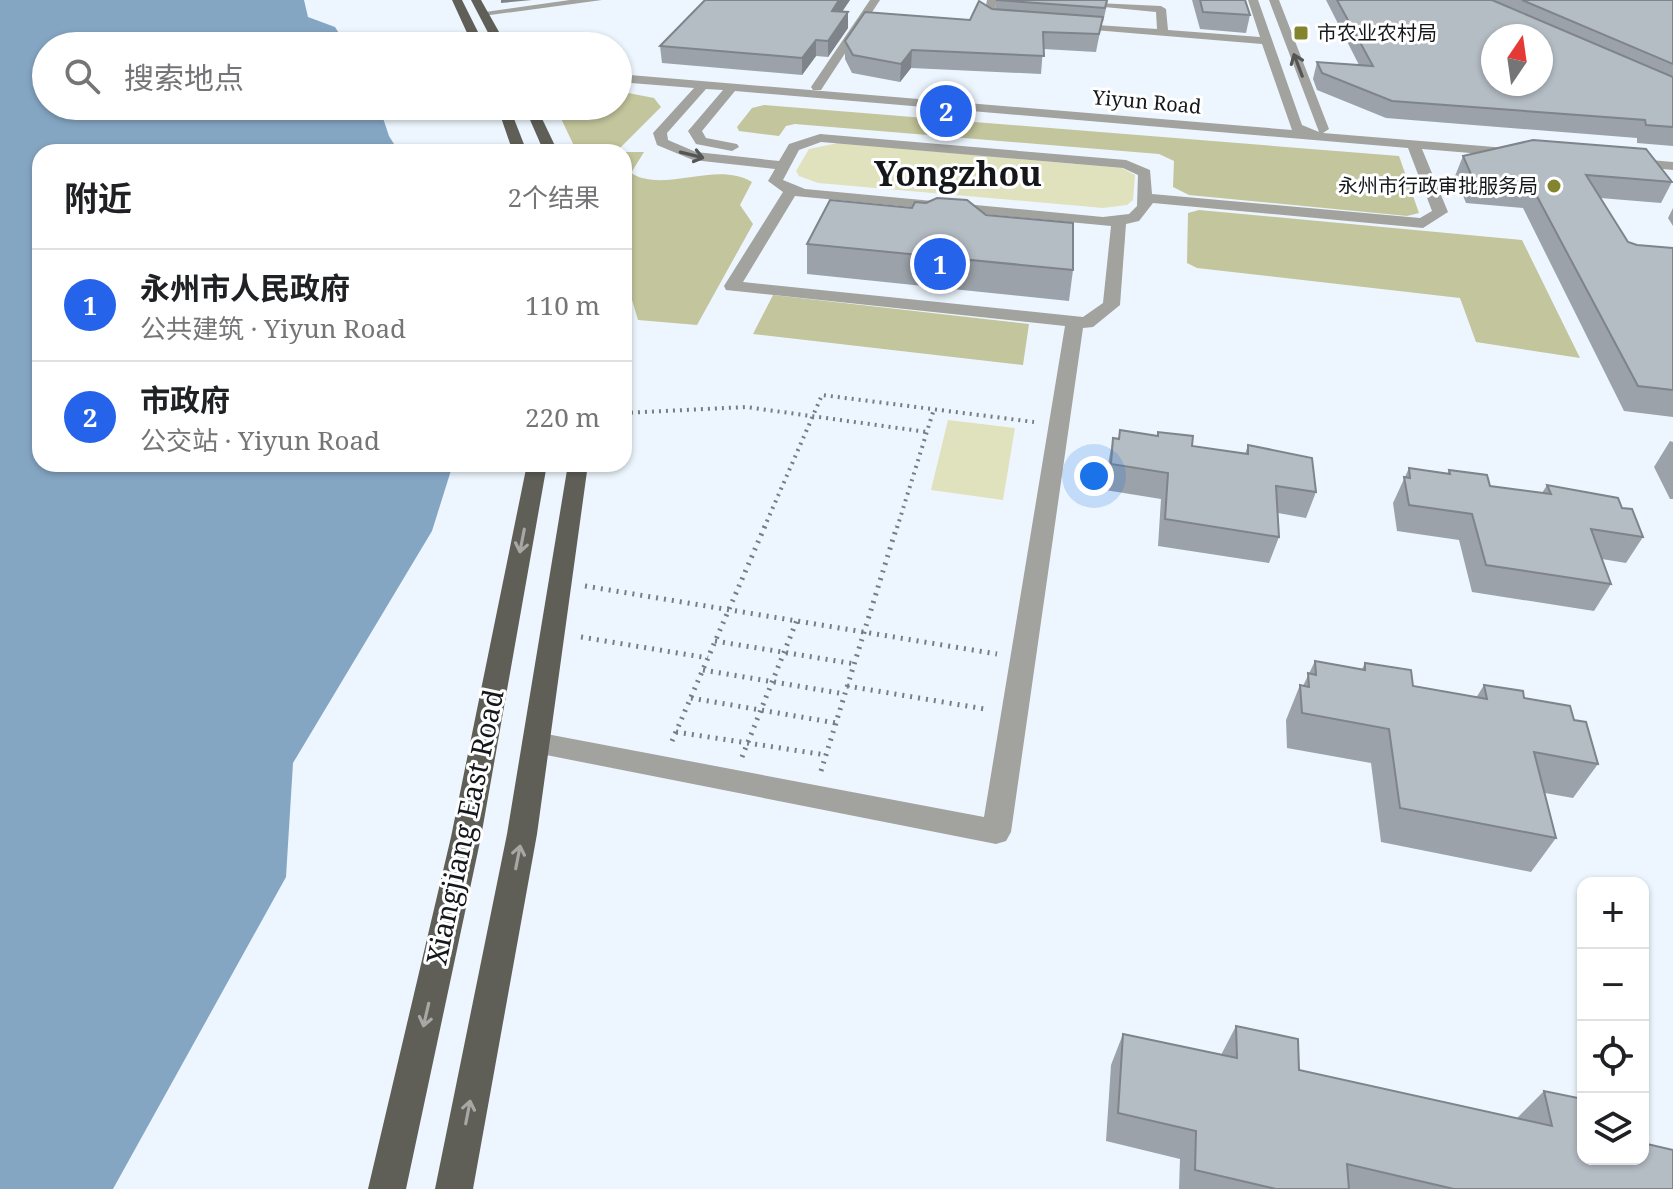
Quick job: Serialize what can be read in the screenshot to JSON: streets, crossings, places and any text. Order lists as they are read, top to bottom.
{
  "streets": {
    "main road": ["Xiangjiang East Road"],
    "street": ["Yiyun Road"]
  },
  "districts": ["Yongzhou"],
  "places": {
    "transit": ["市农业农村局"],
    "other": ["永州市行政审批服务局"]
  },
  "north": "top",
  "page": {
    "search": "搜索地点",
    "pins": ["2", "1"],
    "heading": ["附近", "2个结果"],
    "list": [
      {
        "mark": "1",
        "name": "永州市人民政府",
        "note": "公共建筑 · Yiyun Road",
        "value": "110 m"
      },
      {
        "mark": "2",
        "name": "市政府",
        "note": "公交站 · Yiyun Road",
        "value": "220 m"
      }
    ],
    "map_buttons": ["+", "−"]
  }
}
